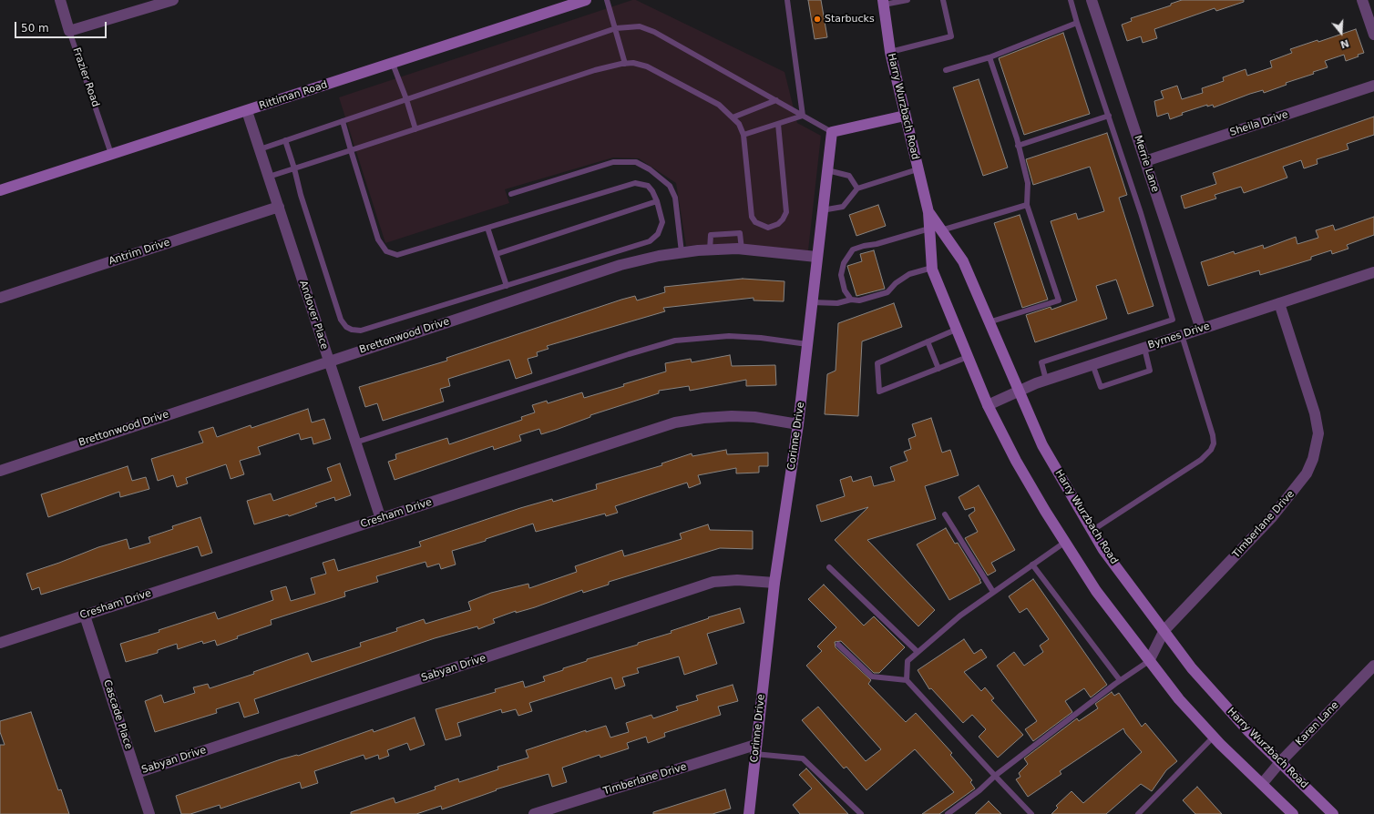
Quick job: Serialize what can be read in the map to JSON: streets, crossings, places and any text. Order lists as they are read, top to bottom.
{
  "streets": {
    "main road": ["Rittiman Road", "Harry Wurzbach Road", "Corinne Drive"],
    "street": [
      "Frazier Road",
      "Sheila Drive",
      "Merrie Lane",
      "Antrim Drive",
      "Andover Place",
      "Brettonwood Drive",
      "Byrnes Drive",
      "Cresham Drive",
      "Timberlane Drive",
      "Sabyan Drive",
      "Cascade Place",
      "Karen Lane"
    ]
  },
  "crossings": [
    ["Frazier Road", "Rittiman Road"],
    ["Rittiman Road", "Andover Place"],
    ["Harry Wurzbach Road", "Byrnes Drive"],
    ["Harry Wurzbach Road", "Timberlane Drive"],
    ["Harry Wurzbach Road", "Karen Lane"],
    ["Sheila Drive", "Merrie Lane"],
    ["Merrie Lane", "Byrnes Drive"],
    ["Antrim Drive", "Andover Place"],
    ["Andover Place", "Brettonwood Drive"],
    ["Andover Place", "Cresham Drive"],
    ["Brettonwood Drive", "Corinne Drive"],
    ["Byrnes Drive", "Timberlane Drive"],
    ["Corinne Drive", "Cresham Drive"],
    ["Corinne Drive", "Timberlane Drive"],
    ["Corinne Drive", "Sabyan Drive"],
    ["Cresham Drive", "Cascade Place"],
    ["Sabyan Drive", "Cascade Place"]
  ],
  "places": ["Starbucks"],
  "scale_bar": "50 m",
  "north": "bottom"
}
